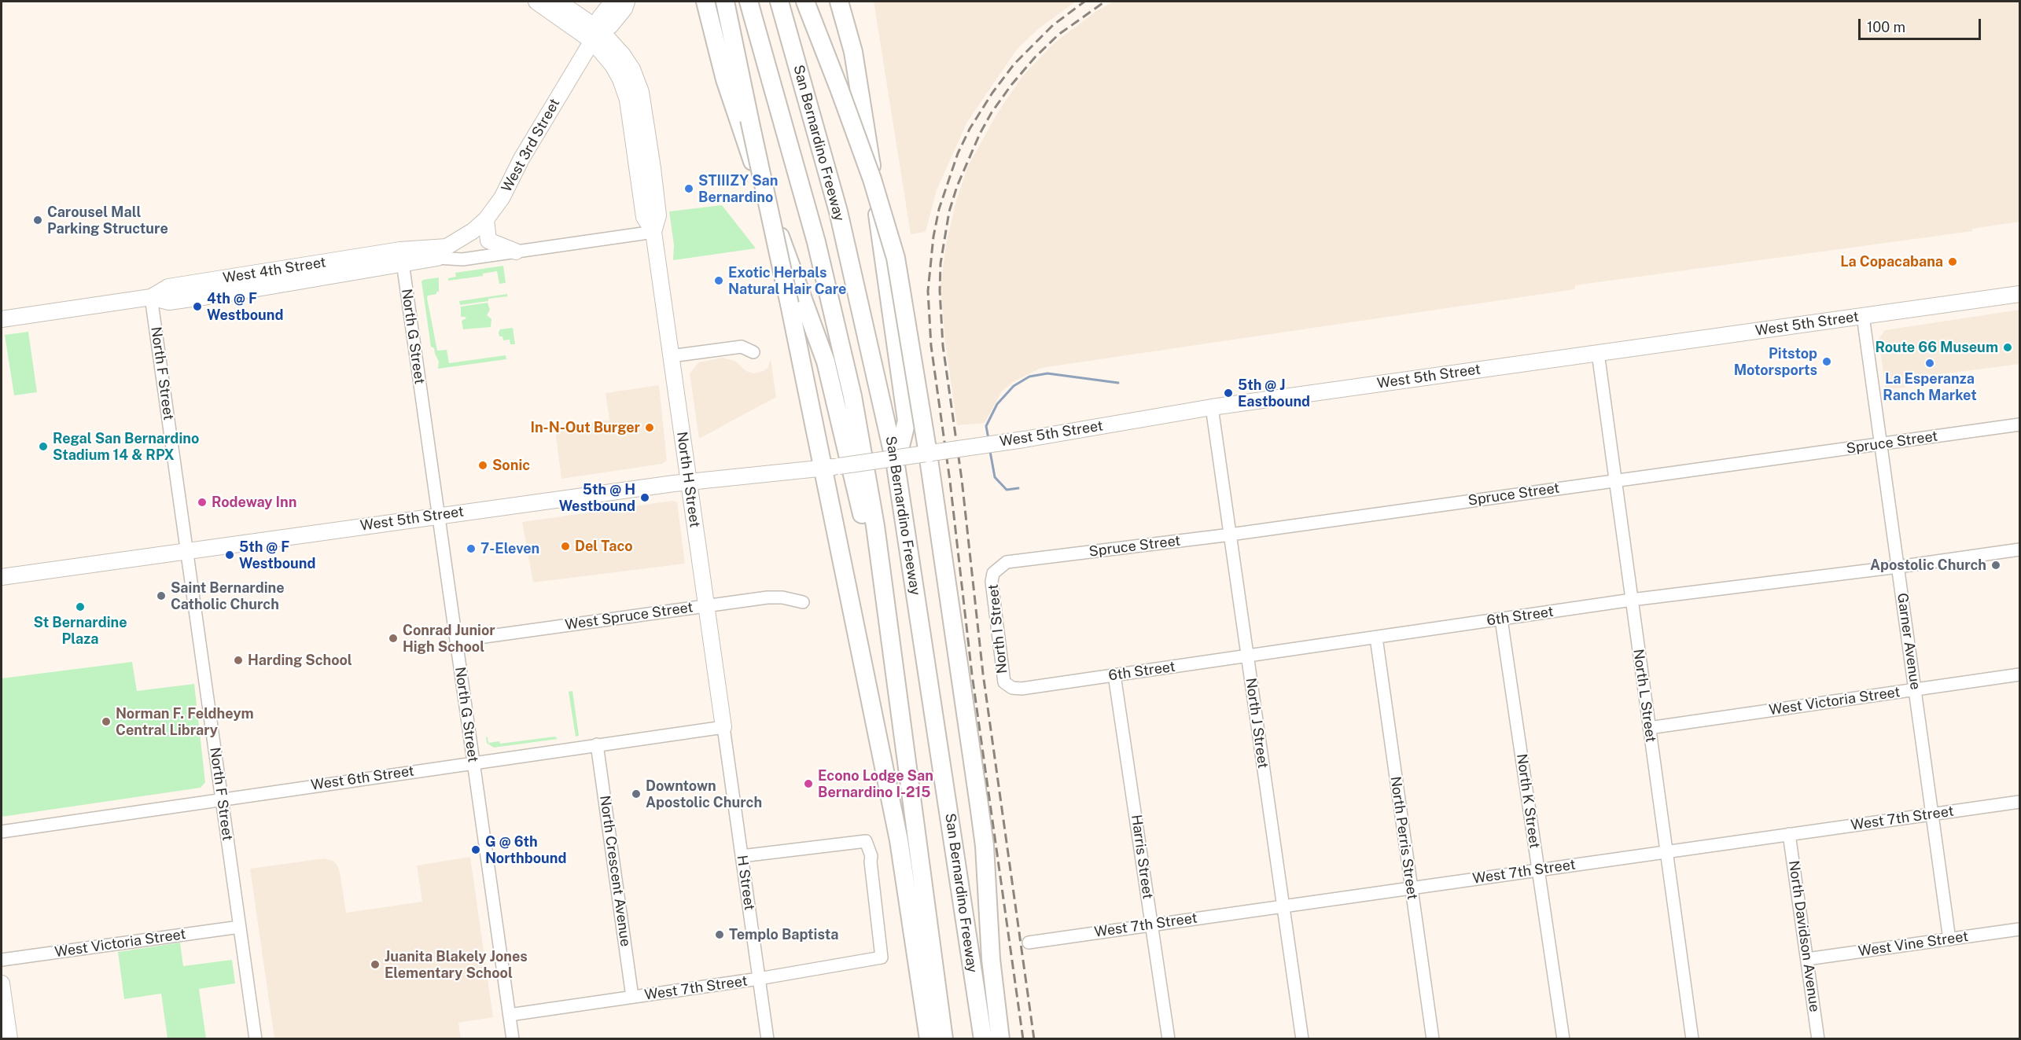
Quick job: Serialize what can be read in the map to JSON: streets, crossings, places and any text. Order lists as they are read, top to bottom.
{
  "streets": {
    "highway": ["San Bernardino Freeway"],
    "main road": [
      "West 3rd Street",
      "West 4th Street",
      "West 5th Street",
      "North H Street"
    ],
    "street": [
      "North G Street",
      "North F Street",
      "Spruce Street",
      "West Spruce Street",
      "6th Street",
      "North I Street",
      "Garner Avenue",
      "North L Street",
      "West Victoria Street",
      "North J Street",
      "West 6th Street",
      "North K Street",
      "West 7th Street",
      "North Perris Street",
      "Harris Street",
      "North Crescent Avenue",
      "H Street",
      "North Davidson Avenue",
      "West Vine Street"
    ]
  },
  "crossings": [
    ["West 3rd Street", "West 4th Street"],
    ["West 3rd Street", "North G Street"],
    ["West 3rd Street", "North H Street"],
    ["West 4th Street", "North G Street"],
    ["West 4th Street", "North F Street"],
    ["West 5th Street", "North G Street"],
    ["West 5th Street", "North F Street"],
    ["West 5th Street", "North H Street"],
    ["West 5th Street", "Garner Avenue"],
    ["West 5th Street", "North L Street"],
    ["West 5th Street", "North J Street"],
    ["North G Street", "West Spruce Street"],
    ["North G Street", "West 6th Street"],
    ["North G Street", "West 7th Street"],
    ["North F Street", "West Victoria Street"],
    ["North F Street", "West 6th Street"],
    ["Spruce Street", "North I Street"],
    ["Spruce Street", "Garner Avenue"],
    ["Spruce Street", "North L Street"],
    ["Spruce Street", "North J Street"],
    ["North H Street", "West Spruce Street"],
    ["North H Street", "West 6th Street"],
    ["North H Street", "H Street"],
    ["6th Street", "North I Street"],
    ["6th Street", "Garner Avenue"],
    ["6th Street", "North L Street"],
    ["6th Street", "North J Street"],
    ["6th Street", "North K Street"],
    ["6th Street", "North Perris Street"],
    ["6th Street", "Harris Street"],
    ["Garner Avenue", "West Victoria Street"],
    ["Garner Avenue", "West 7th Street"],
    ["Garner Avenue", "West Vine Street"],
    ["North L Street", "West Victoria Street"],
    ["North L Street", "West 7th Street"],
    ["North J Street", "West 7th Street"],
    ["West 6th Street", "North Crescent Avenue"],
    ["West 6th Street", "H Street"],
    ["North K Street", "West 7th Street"],
    ["West 7th Street", "North Perris Street"],
    ["West 7th Street", "Harris Street"],
    ["West 7th Street", "North Crescent Avenue"],
    ["West 7th Street", "H Street"],
    ["West 7th Street", "North Davidson Avenue"],
    ["North Davidson Avenue", "West Vine Street"]
  ],
  "places": [
    "STIIIZY San Bernardino",
    "Carousel Mall Parking Structure",
    "La Copacabana",
    "Exotic Herbals Natural Hair Care",
    "4th @ F Westbound",
    "Route 66 Museum",
    "Pitstop Motorsports",
    "La Esperanza Ranch Market",
    "5th @ J Eastbound",
    "In-N-Out Burger",
    "Regal San Bernardino Stadium 14 & RPX",
    "Sonic",
    "5th @ H Westbound",
    "Rodeway Inn",
    "Del Taco",
    "7-Eleven",
    "5th @ F Westbound",
    "Apostolic Church",
    "Saint Bernardine Catholic Church",
    "St Bernardine Plaza",
    "Conrad Junior High School",
    "Harding School",
    "Norman F. Feldheym Central Library",
    "Econo Lodge San Bernardino I-215",
    "Downtown Apostolic Church",
    "G @ 6th Northbound",
    "Templo Baptista",
    "Juanita Blakely Jones Elementary School"
  ],
  "scale_bar": "100 m"
}
